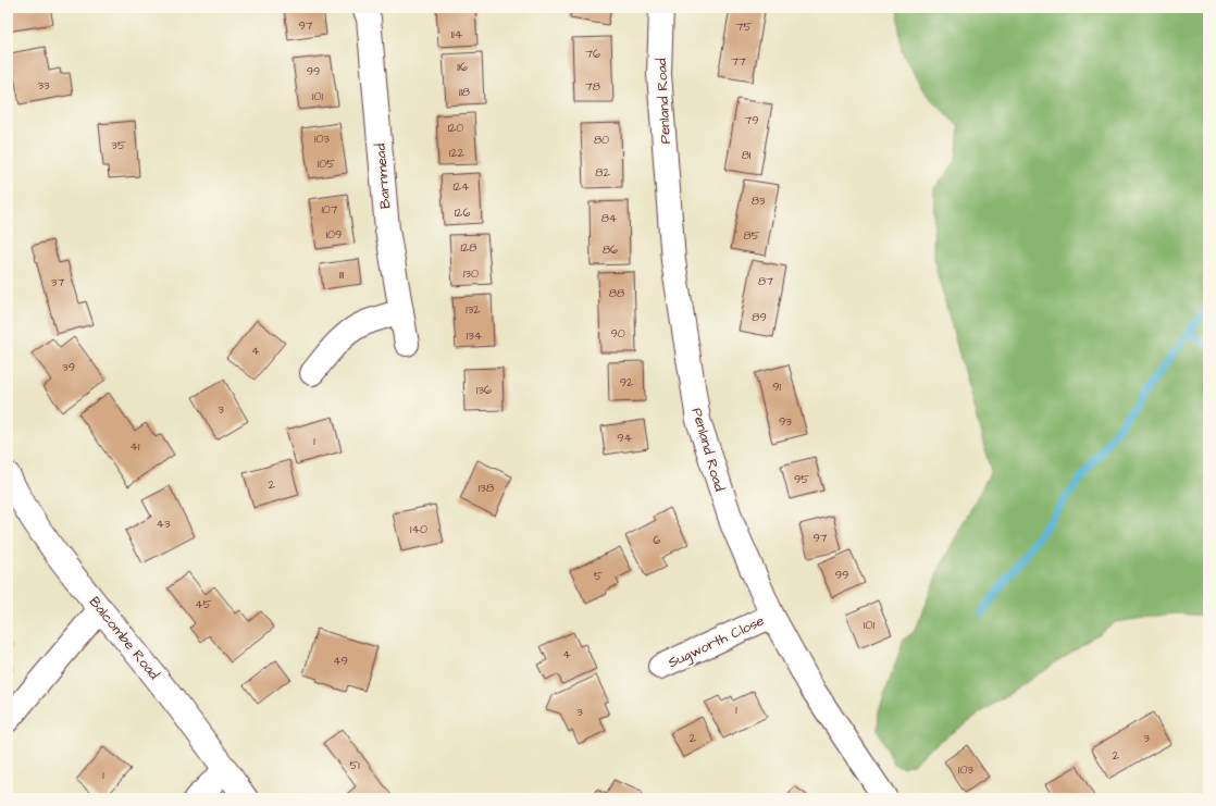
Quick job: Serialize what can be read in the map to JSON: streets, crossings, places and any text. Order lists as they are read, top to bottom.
{
  "streets": {
    "street": [
      "Penland Road",
      "Barnmead",
      "Balcombe Road",
      "Sugworth Close"
    ]
  },
  "crossings": [
    ["Penland Road", "Sugworth Close"]
  ],
  "house_numbers": [
    "97",
    "75",
    "114",
    "76",
    "77",
    "116",
    "99",
    "33",
    "78",
    "118",
    "101",
    "79",
    "120",
    "103",
    "80",
    "35",
    "122",
    "81",
    "105",
    "82",
    "124",
    "83",
    "107",
    "126",
    "84",
    "109",
    "85",
    "128",
    "86",
    "130",
    "111",
    "87",
    "37",
    "88",
    "132",
    "89",
    "90",
    "134",
    "4",
    "39",
    "92",
    "91",
    "136",
    "3",
    "93",
    "94",
    "1",
    "41",
    "95",
    "2",
    "138",
    "43",
    "140",
    "97",
    "6",
    "99",
    "5",
    "45",
    "101",
    "4",
    "49",
    "1",
    "3",
    "2",
    "3",
    "2",
    "51",
    "103",
    "1"
  ]
}
